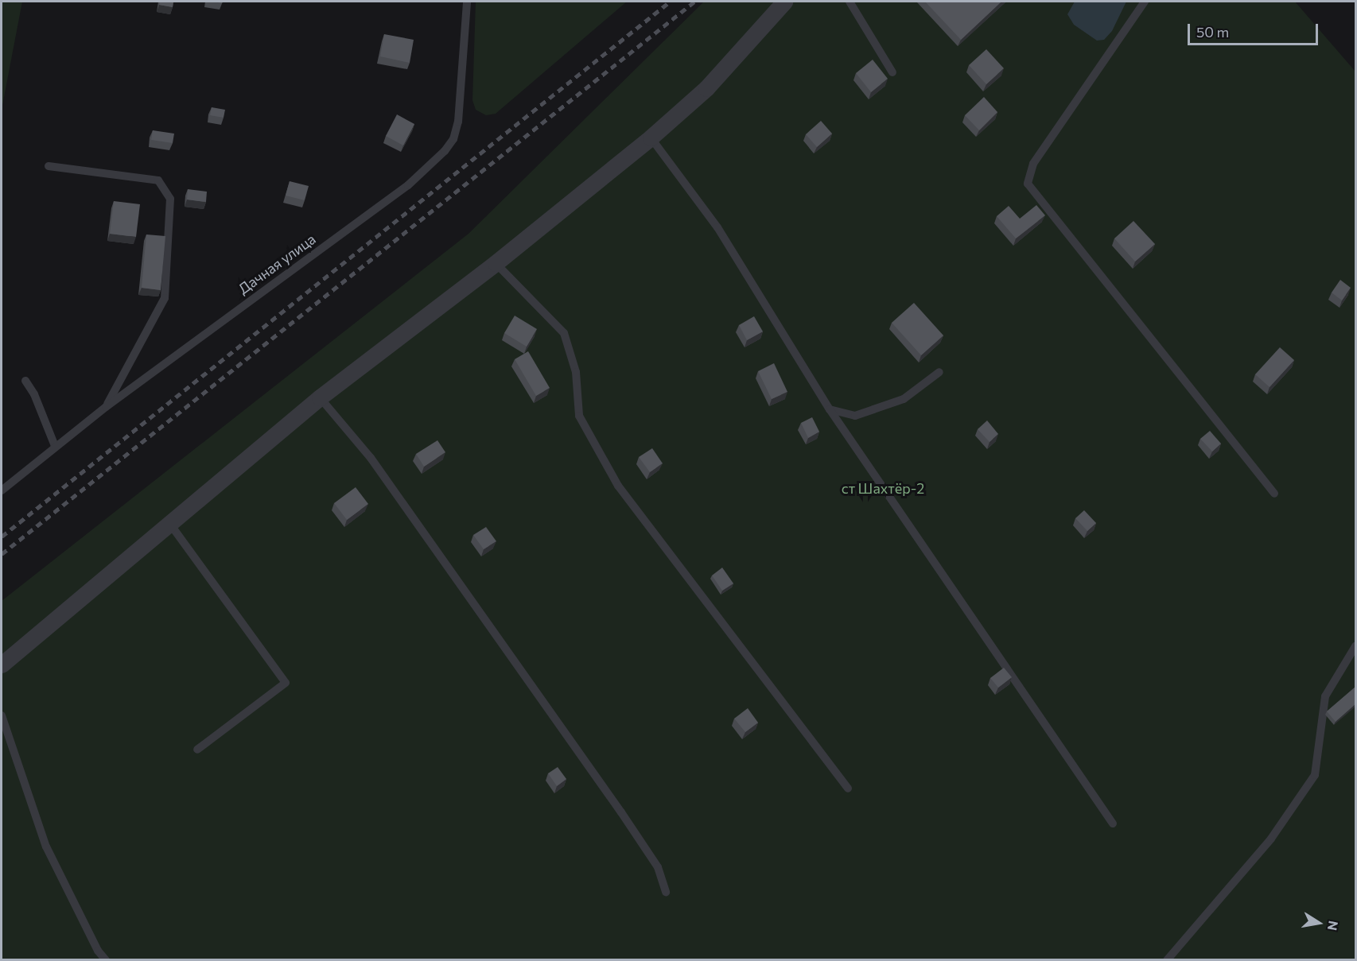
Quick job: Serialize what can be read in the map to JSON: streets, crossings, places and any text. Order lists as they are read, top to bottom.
{
  "streets": {
    "lane": ["Дачная улица"]
  },
  "parks": ["ст Шахтёр-2"],
  "scale_bar": "50 m",
  "north": "right"
}
